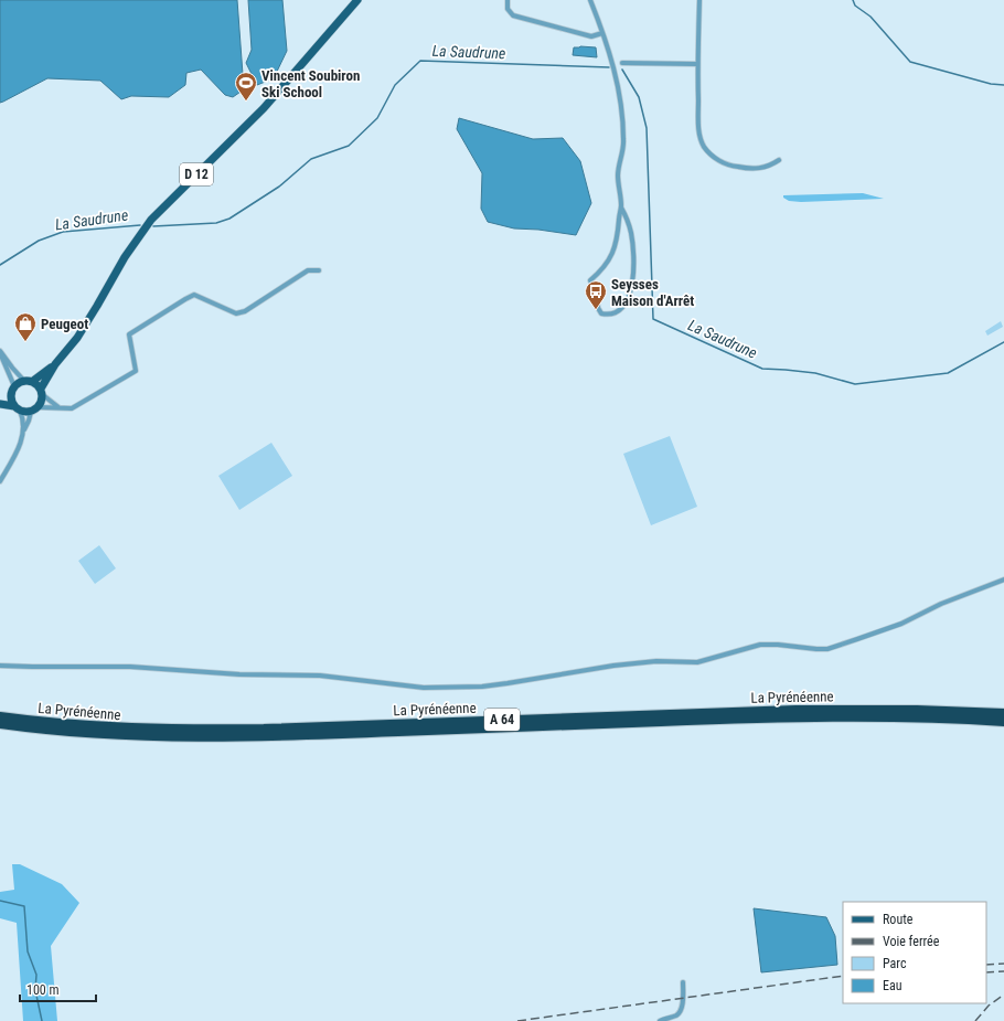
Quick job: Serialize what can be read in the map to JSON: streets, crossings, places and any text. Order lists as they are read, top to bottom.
{
  "streets": {
    "highway": ["La Pyrénéenne", "A 64"],
    "main road": ["D 12"]
  },
  "water": ["La Saudrune"],
  "places": {
    "sports": ["Vincent Soubiron Ski School"],
    "bus stop": ["Seysses Maison d'Arrêt"],
    "shop": ["Peugeot"]
  },
  "legend": [
    "Route",
    "Voie ferrée",
    "Parc",
    "Eau"
  ],
  "scale_bar": "100 m"
}
